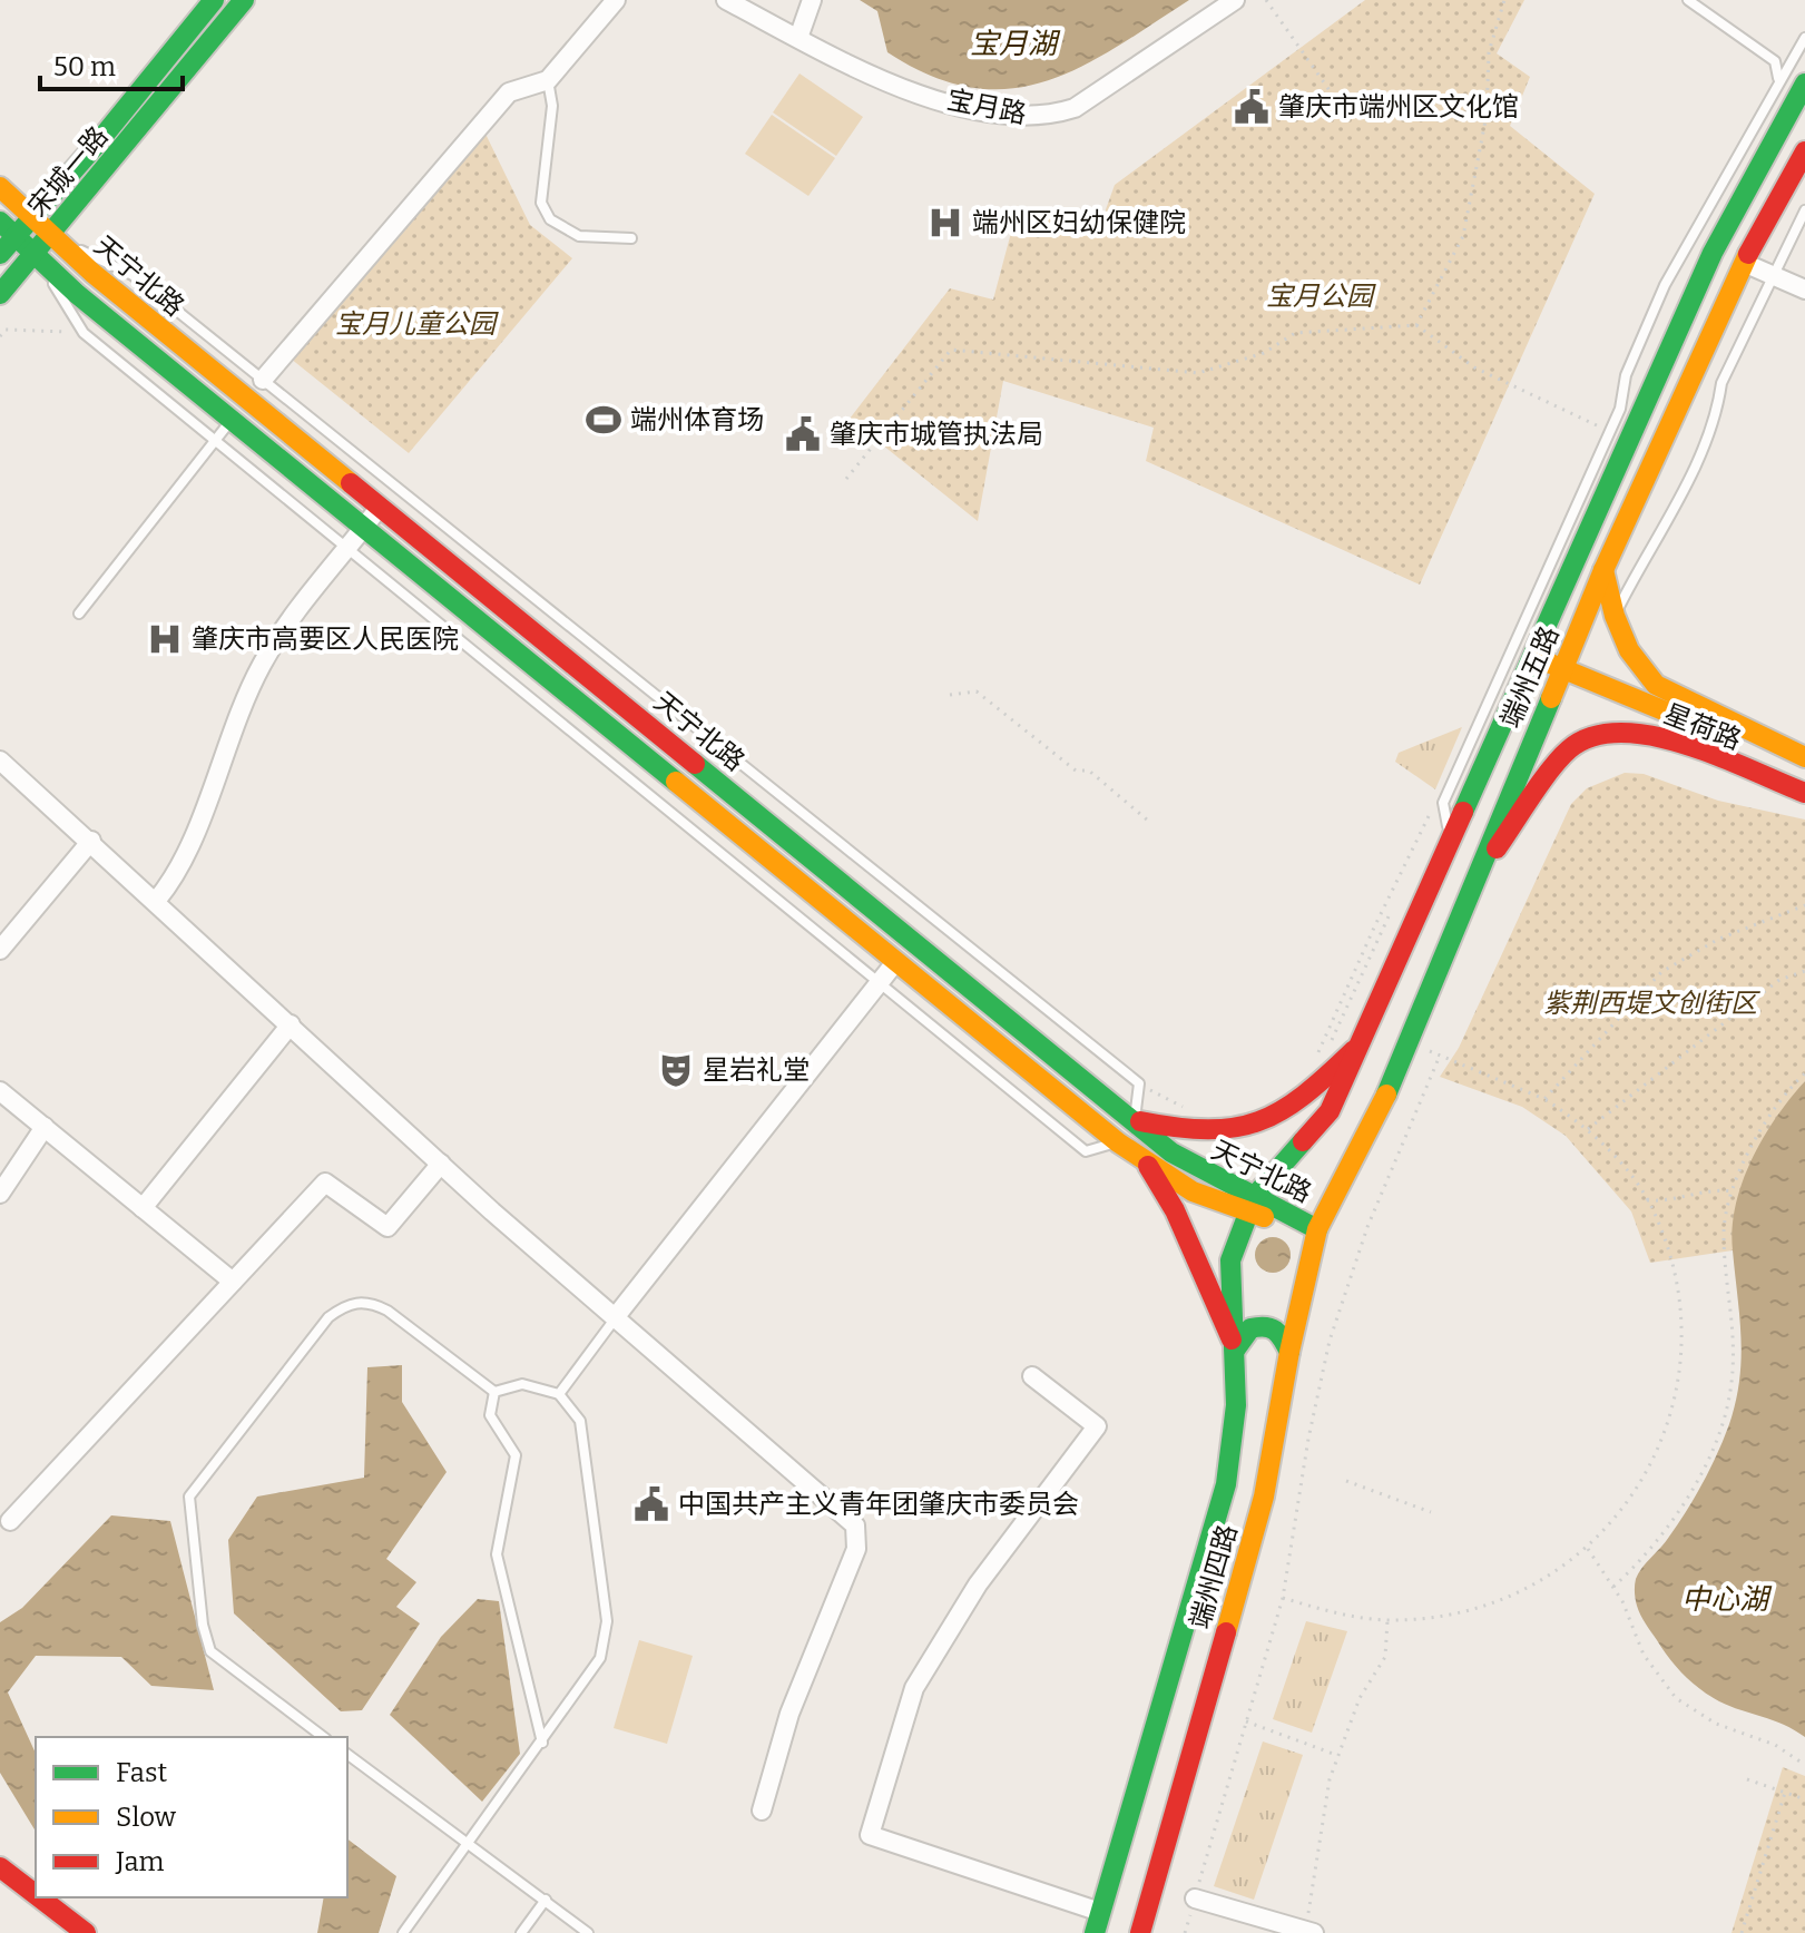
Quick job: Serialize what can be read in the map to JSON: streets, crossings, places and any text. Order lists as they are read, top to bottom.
{
  "streets": {
    "main road": [
      "宋城一路",
      "天宁北路",
      "端州五路",
      "星荷路",
      "端州四路"
    ],
    "street": ["宝月路"]
  },
  "crossings": [
    ["宋城一路", "天宁北路"],
    ["天宁北路", "端州五路"],
    ["天宁北路", "端州四路"],
    ["端州五路", "星荷路"],
    ["端州五路", "端州四路"]
  ],
  "water": ["宝月湖", "中心湖"],
  "parks": ["宝月公园", "宝月儿童公园", "紫荆西堤文创街区"],
  "places": {
    "public building": ["肇庆市端州区文化馆", "肇庆市城管执法局", "中国共产主义青年团肇庆市委员会"],
    "hospital": ["端州区妇幼保健院", "肇庆市高要区人民医院"],
    "sports": ["端州体育场"],
    "theatre": ["星岩礼堂"]
  },
  "legend": ["Fast", "Slow", "Jam"],
  "scale_bar": "50 m"
}
